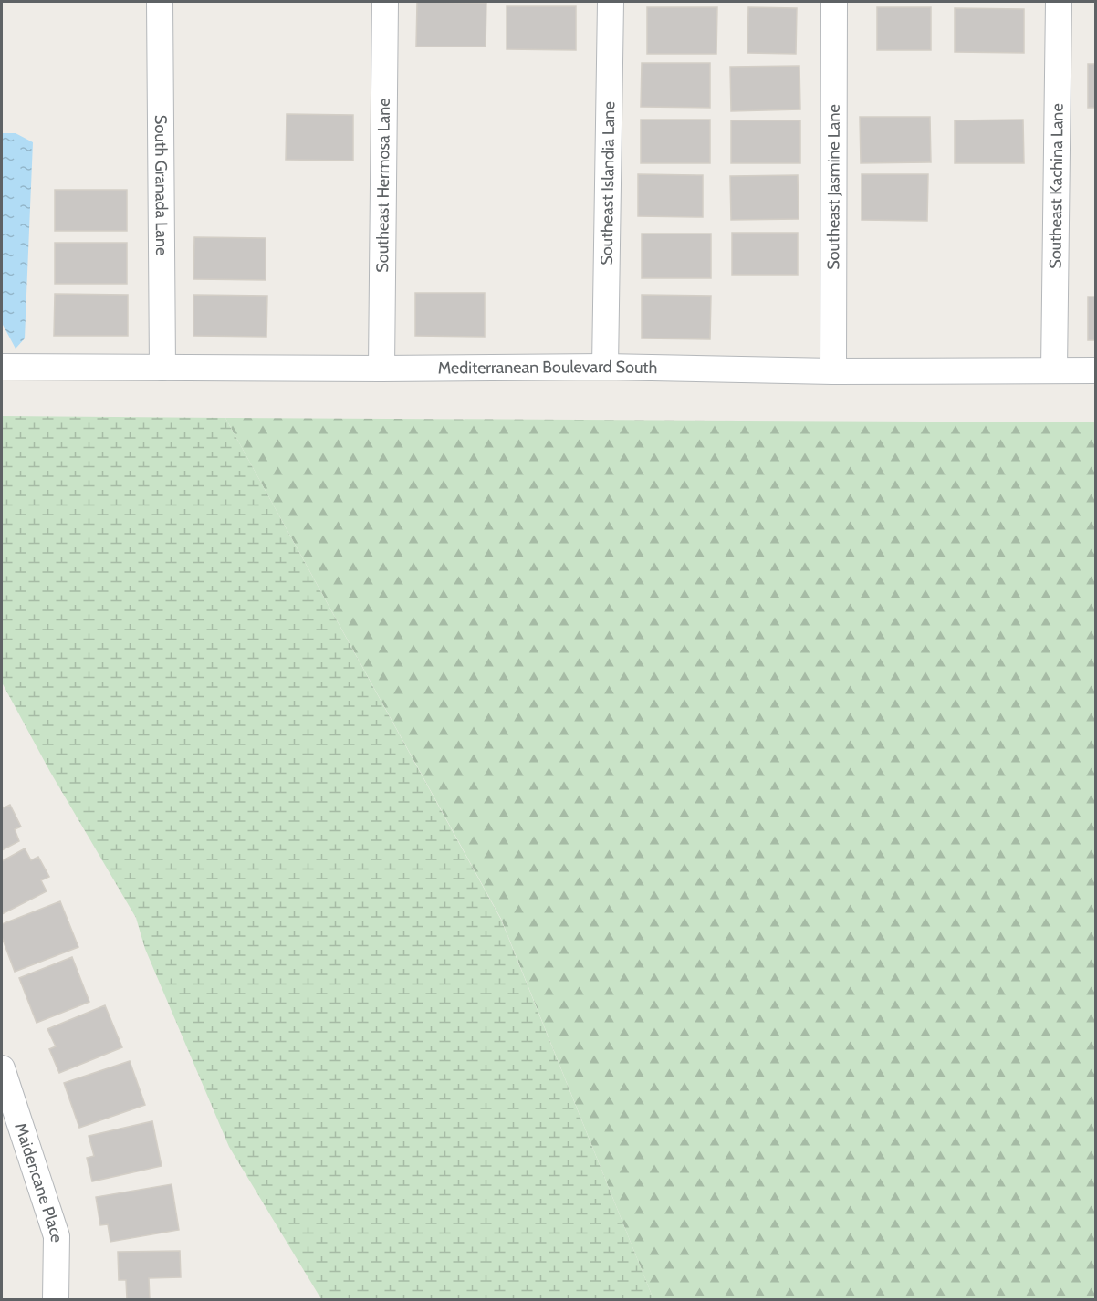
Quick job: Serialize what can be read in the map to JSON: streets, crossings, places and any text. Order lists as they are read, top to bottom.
{
  "streets": {
    "street": [
      "South Granada Lane",
      "Southeast Islandia Lane",
      "Southeast Hermosa Lane",
      "Southeast Jasmine Lane",
      "Southeast Kachina Lane",
      "Mediterranean Boulevard South",
      "Maidencane Place"
    ]
  },
  "crossings": [
    ["South Granada Lane", "Mediterranean Boulevard South"],
    ["Southeast Islandia Lane", "Mediterranean Boulevard South"],
    ["Southeast Hermosa Lane", "Mediterranean Boulevard South"],
    ["Southeast Jasmine Lane", "Mediterranean Boulevard South"],
    ["Southeast Kachina Lane", "Mediterranean Boulevard South"]
  ]
}
